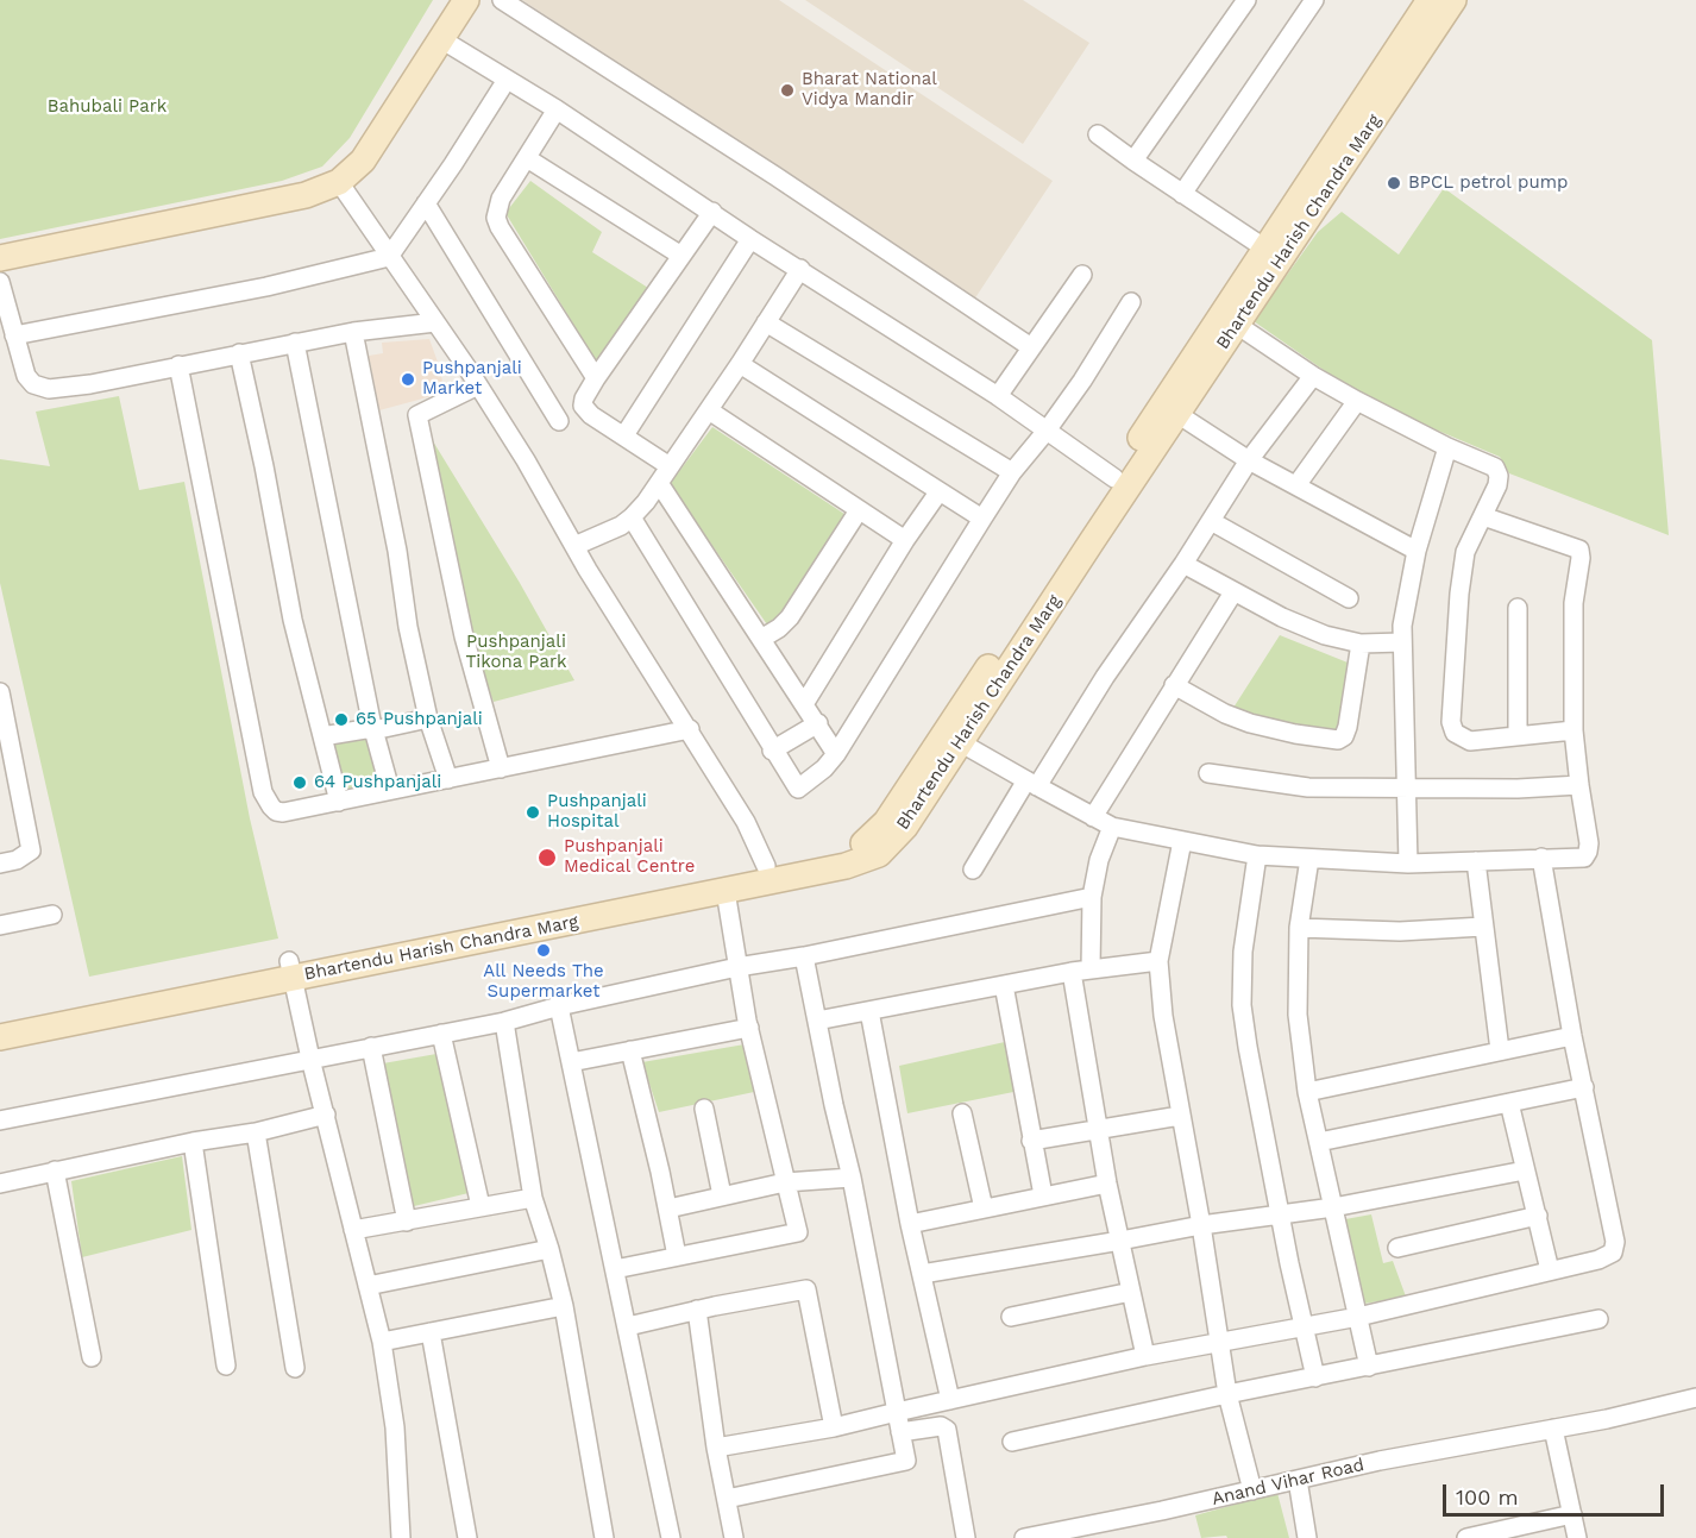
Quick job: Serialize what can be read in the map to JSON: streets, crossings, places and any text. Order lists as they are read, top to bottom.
{
  "streets": {
    "main road": ["Bhartendu Harish Chandra Marg"],
    "street": ["Anand Vihar Road"]
  },
  "parks": ["Bahubali Park", "Pushpanjali Tikona Park"],
  "places": [
    "Bharat National Vidya Mandir",
    "BPCL petrol pump",
    "Pushpanjali Market",
    "65 Pushpanjali",
    "64 Pushpanjali",
    "Pushpanjali Hospital",
    "Pushpanjali Medical Centre",
    "All Needs The Supermarket"
  ],
  "scale_bar": "100 m"
}
